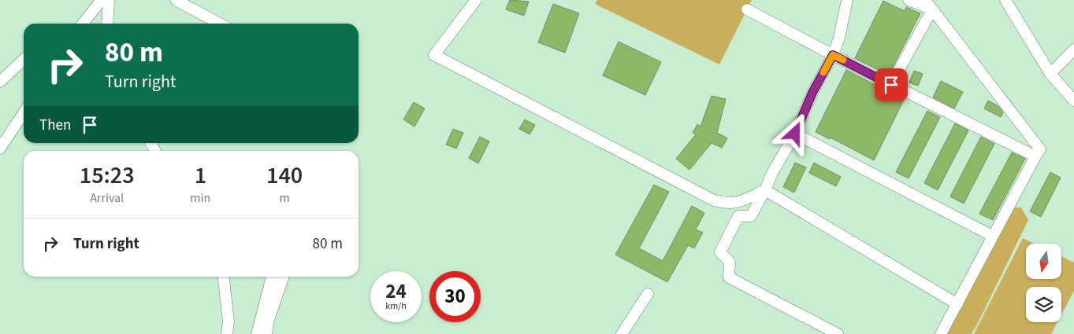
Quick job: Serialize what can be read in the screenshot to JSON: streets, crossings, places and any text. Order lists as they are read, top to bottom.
{
  "north": "bottom",
  "page": {
    "turn": ["80 m", "Turn right"],
    "then": "Then",
    "eta": [
      "15:23",
      "Arrival",
      "1",
      "min",
      "140",
      "m"
    ],
    "list": [
      {
        "name": "Turn right",
        "value": "80 m"
      }
    ],
    "speed": "24 km/h",
    "limit": "30"
  }
}
